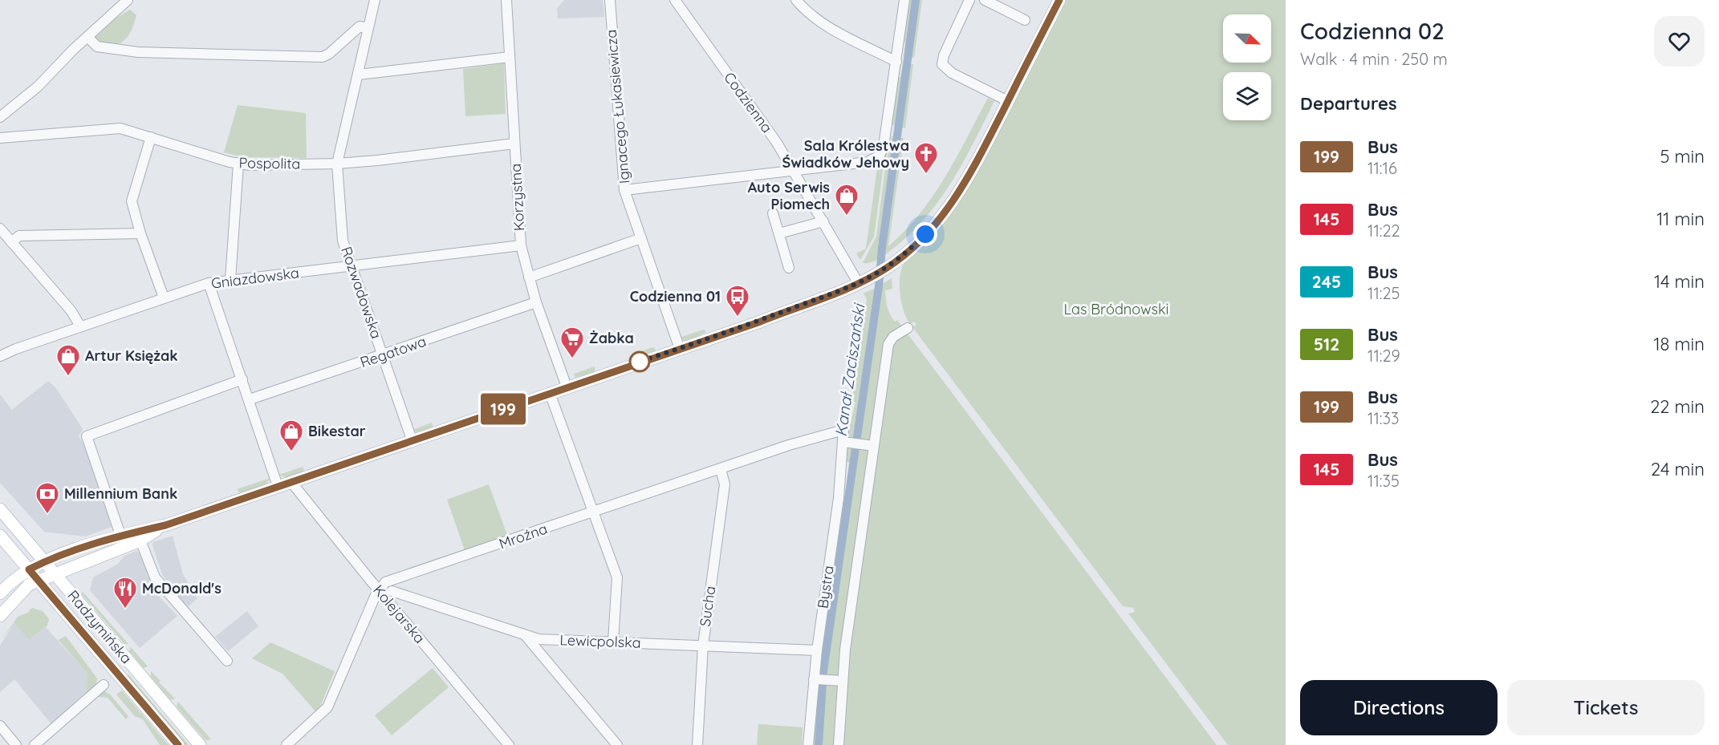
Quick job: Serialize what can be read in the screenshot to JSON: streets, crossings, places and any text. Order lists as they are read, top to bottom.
{
  "streets": {
    "main road": ["Radzymińska"],
    "street": [
      "Codzienna",
      "Ignacego Łukasiewicza",
      "Pospolita",
      "Korzystna",
      "Gniazdowska",
      "Rozwadowska",
      "Regatowa",
      "Mroźna",
      "Bystra",
      "Sucha",
      "Kolejarska",
      "Lewicpolska"
    ]
  },
  "crossings": [
    ["Pospolita", "Korzystna"],
    ["Pospolita", "Rozwadowska"],
    ["Korzystna", "Gniazdowska"],
    ["Korzystna", "Regatowa"],
    ["Gniazdowska", "Rozwadowska"],
    ["Rozwadowska", "Regatowa"],
    ["Mroźna", "Bystra"],
    ["Mroźna", "Sucha"],
    ["Mroźna", "Kolejarska"],
    ["Bystra", "Lewicpolska"],
    ["Sucha", "Lewicpolska"]
  ],
  "water": ["Kanał Zaciszański"],
  "parks": ["Las Bródnowski"],
  "places": {
    "church": ["Sala Królestwa Świadków Jehowy"],
    "shop": ["Auto Serwis Piomech", "Artur Księżak", "Bikestar"],
    "bus stop": ["Codzienna 01"],
    "supermarket": ["Żabka"],
    "bank": ["Millennium Bank"],
    "restaurant": ["McDonald's"]
  },
  "lines": ["bus line 199"],
  "north": "bottom right",
  "page": {
    "on_map": "199",
    "heading": [
      ["Codzienna 02", "Walk · 4 min · 250 m"],
      "Departures"
    ],
    "list": [
      {
        "mark": "199",
        "name": "Bus",
        "note": "11:16",
        "value": "5 min"
      },
      {
        "mark": "145",
        "name": "Bus",
        "note": "11:22",
        "value": "11 min"
      },
      {
        "mark": "245",
        "name": "Bus",
        "note": "11:25",
        "value": "14 min"
      },
      {
        "mark": "512",
        "name": "Bus",
        "note": "11:29",
        "value": "18 min"
      },
      {
        "mark": "199",
        "name": "Bus",
        "note": "11:33",
        "value": "22 min"
      },
      {
        "mark": "145",
        "name": "Bus",
        "note": "11:35",
        "value": "24 min"
      }
    ],
    "buttons": ["Directions", "Tickets"]
  }
}
